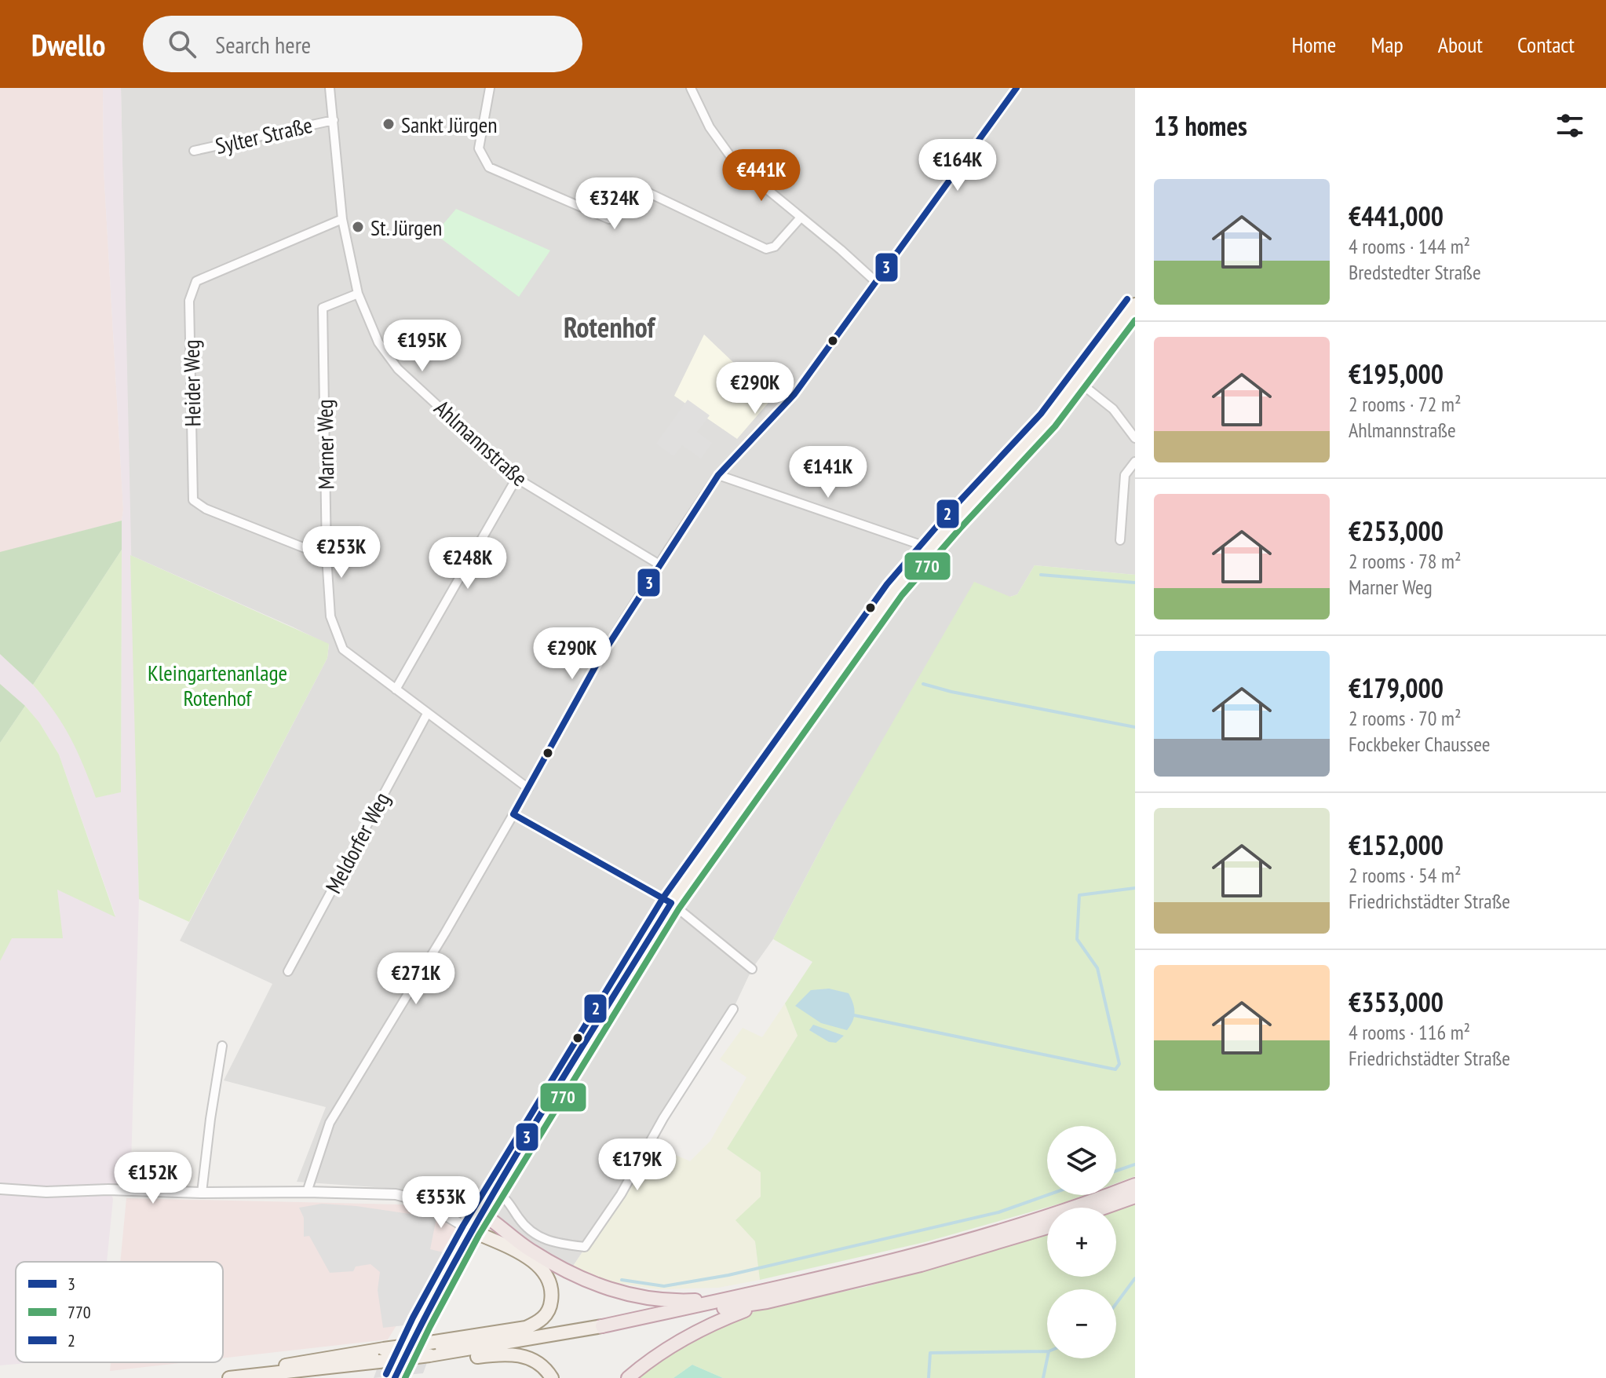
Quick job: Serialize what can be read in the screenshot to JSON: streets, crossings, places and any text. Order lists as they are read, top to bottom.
{
  "streets": {
    "street": [
      "Sylter Straße",
      "Heider Weg",
      "Ahlmannstraße",
      "Marner Weg",
      "Meldorfer Weg"
    ]
  },
  "crossings": [
    ["Sylter Straße", "Ahlmannstraße"],
    ["Heider Weg", "Ahlmannstraße"],
    ["Heider Weg", "Marner Weg"],
    ["Ahlmannstraße", "Marner Weg"],
    ["Marner Weg", "Meldorfer Weg"]
  ],
  "districts": ["Rotenhof"],
  "parks": ["Kleingartenanlage Rotenhof"],
  "places": ["Sankt Jürgen", "St. Jürgen"],
  "lines": ["transit line 3", "transit line 2", "transit line 770"],
  "legend": ["3", "770", "2"],
  "page": {
    "header": "Dwello",
    "search": "Search here",
    "nav": [
      "Home",
      "Map",
      "About",
      "Contact"
    ],
    "heading": "13 homes",
    "price": [
      "€164K",
      "€441K",
      "€324K",
      "€195K",
      "€290K",
      "€141K",
      "€253K",
      "€248K",
      "€290K",
      "€271K",
      "€179K",
      "€152K",
      "€353K"
    ],
    "list": [
      {
        "name": "€441,000",
        "note": "4 rooms · 144 m² · Bredstedter Straße"
      },
      {
        "name": "€195,000",
        "note": "2 rooms · 72 m² · Ahlmannstraße"
      },
      {
        "name": "€253,000",
        "note": "2 rooms · 78 m² · Marner Weg"
      },
      {
        "name": "€179,000",
        "note": "2 rooms · 70 m² · Fockbeker Chaussee"
      },
      {
        "name": "€152,000",
        "note": "2 rooms · 54 m² · Friedrichstädter Straße"
      },
      {
        "name": "€353,000",
        "note": "4 rooms · 116 m² · Friedrichstädter Straße"
      }
    ],
    "map_buttons": ["+", "−"]
  }
}
